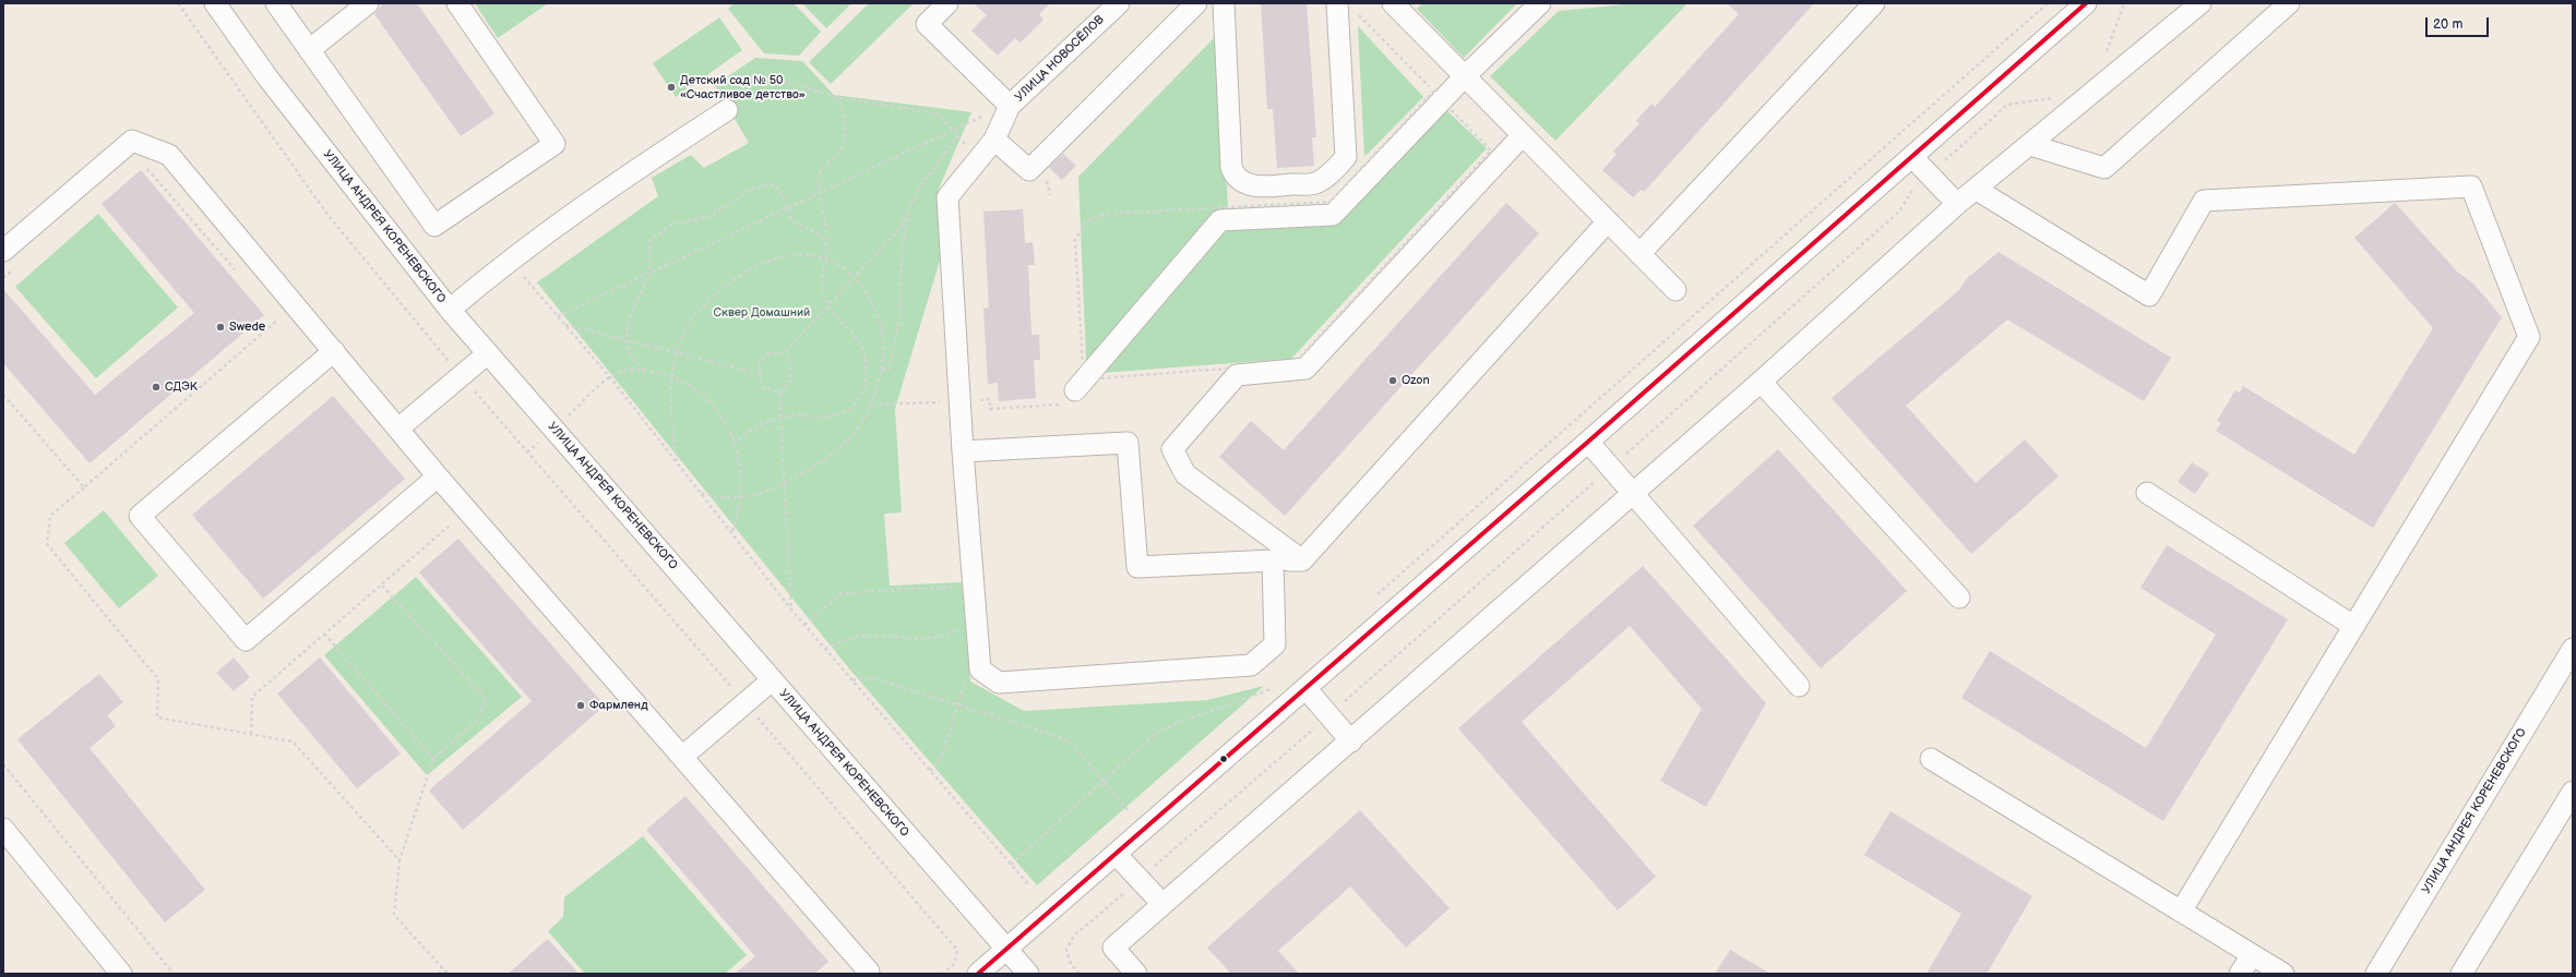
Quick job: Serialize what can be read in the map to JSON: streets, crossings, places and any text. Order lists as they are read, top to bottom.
{
  "streets": {
    "street": ["УЛИЦА НОВОСЁЛОВ", "УЛИЦА АНДРЕЯ КОРЕНЕВСКОГО"]
  },
  "parks": ["Сквер Домашний"],
  "places": [
    "Детский сад № 50 «Счастливое детство»",
    "Swede",
    "Ozon",
    "СДЭК",
    "Фармленд"
  ],
  "scale_bar": "20 m"
}
